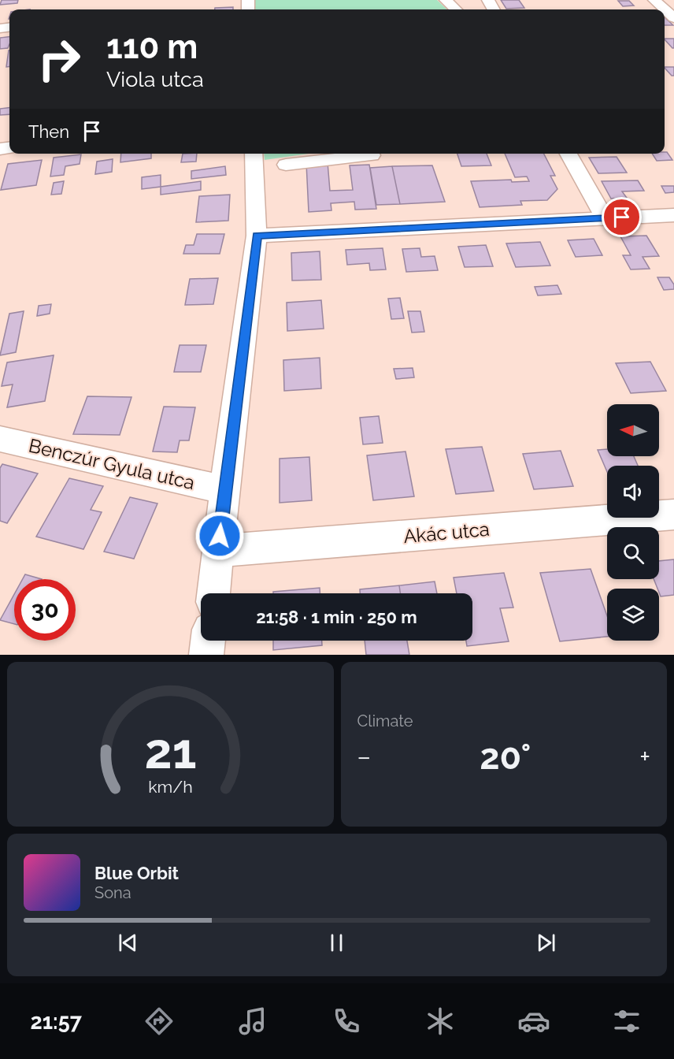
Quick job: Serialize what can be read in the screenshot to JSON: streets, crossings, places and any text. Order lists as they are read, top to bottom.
{
  "streets": {
    "street": ["Benczúr Gyula utca", "Akác utca"]
  },
  "north": "left",
  "page": {
    "turn": ["110 m", "Viola utca"],
    "then": "Then",
    "limit": "30",
    "trip": "21:58 · 1 min · 250 m",
    "tile": "Climate",
    "heat": ["−", "20°", "+"],
    "song": ["Blue Orbit", "Sona"],
    "tabs": "21:57",
    "gauge": ["21", "km/h"]
  }
}
